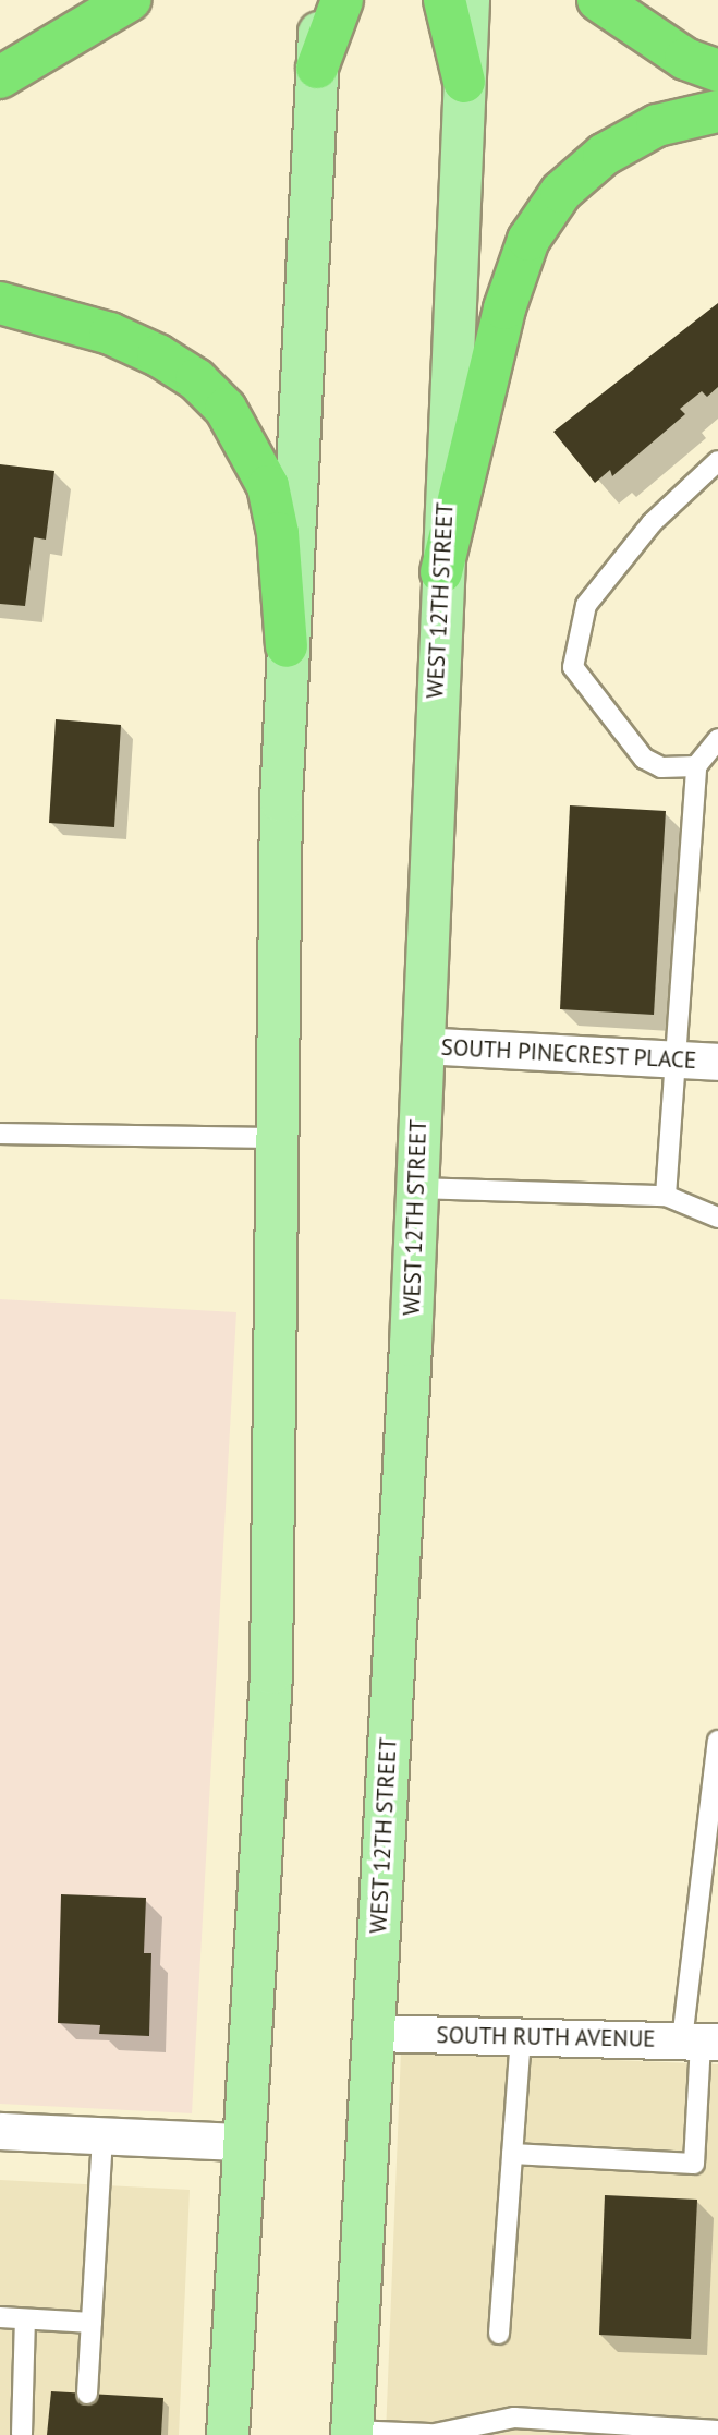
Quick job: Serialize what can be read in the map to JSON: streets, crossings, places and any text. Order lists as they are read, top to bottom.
{
  "streets": {
    "main road": ["WEST 12TH STREET"],
    "street": ["SOUTH PINECREST PLACE", "SOUTH RUTH AVENUE"]
  },
  "crossings": [
    ["WEST 12TH STREET", "SOUTH PINECREST PLACE"],
    ["WEST 12TH STREET", "SOUTH RUTH AVENUE"]
  ]
}
